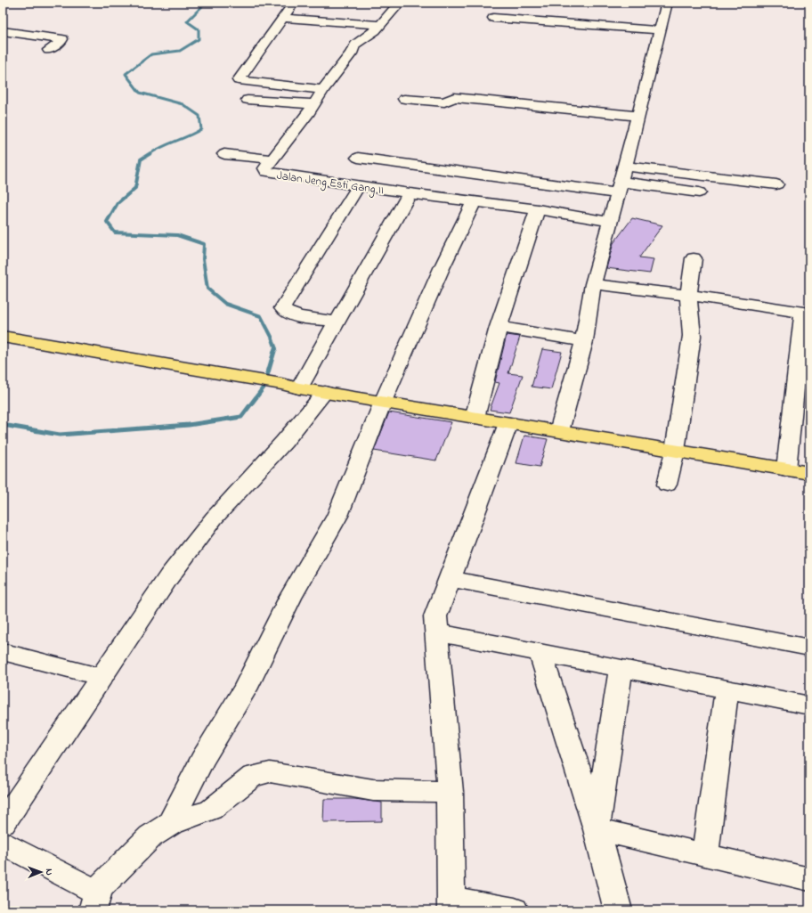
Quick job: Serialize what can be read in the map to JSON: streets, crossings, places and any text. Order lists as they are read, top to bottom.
{
  "streets": {
    "street": ["Jalan Jeng Esti Gang II"]
  },
  "north": "right"
}
